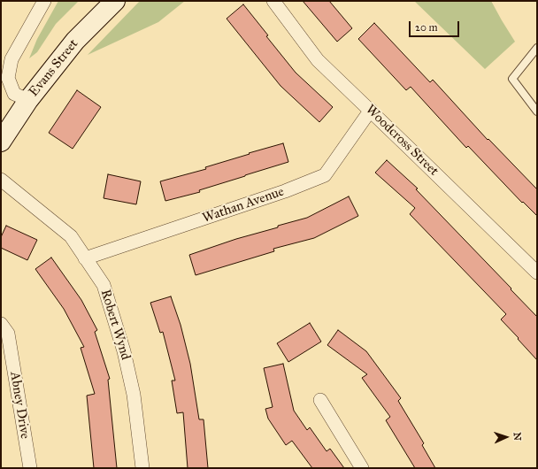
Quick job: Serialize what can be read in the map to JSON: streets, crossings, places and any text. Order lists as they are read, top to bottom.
{
  "streets": {
    "street": [
      "Evans Street",
      "Woodcross Street",
      "Wathan Avenue",
      "Robert Wynd",
      "Abney Drive"
    ]
  },
  "crossings": [
    ["Woodcross Street", "Wathan Avenue"],
    ["Wathan Avenue", "Robert Wynd"]
  ],
  "scale_bar": "20 m",
  "north": "right"
}
